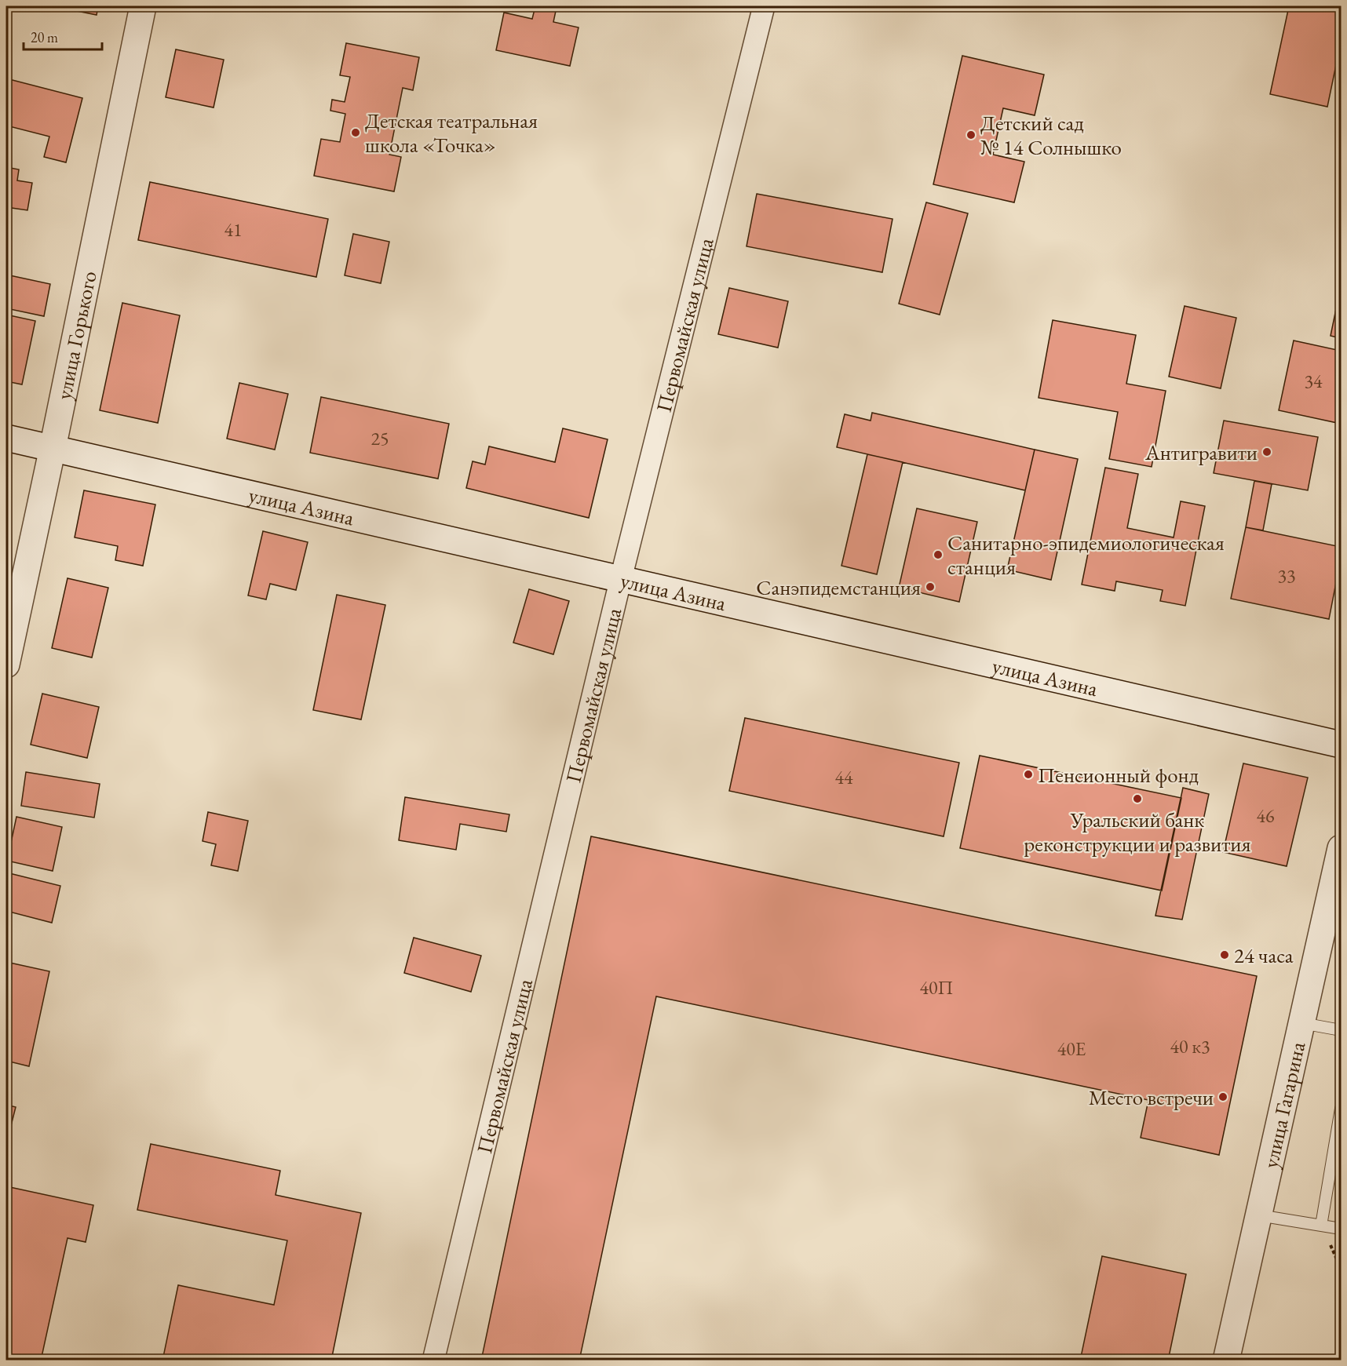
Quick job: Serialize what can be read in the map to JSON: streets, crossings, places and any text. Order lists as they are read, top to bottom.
{
  "streets": {
    "main road": ["улица Горького", "улица Азина", "улица Гагарина"],
    "street": ["Первомайская улица"]
  },
  "crossings": [
    ["Первомайская улица", "улица Азина"],
    ["улица Горького", "улица Азина"]
  ],
  "places": [
    "Детская театральная школа «Точка»",
    "Детский сад № 14 Солнышко",
    "Антигравити",
    "Санитарно-эпидемиологическая станция",
    "Санэпидемстанция",
    "Пенсионный фонд",
    "Уральский банк реконструкции и развития",
    "24 часа",
    "Место встречи"
  ],
  "house_numbers": [
    "41",
    "34",
    "25",
    "33",
    "44",
    "46",
    "40П",
    "40 к3",
    "40Е"
  ],
  "scale_bar": "20 m"
}
